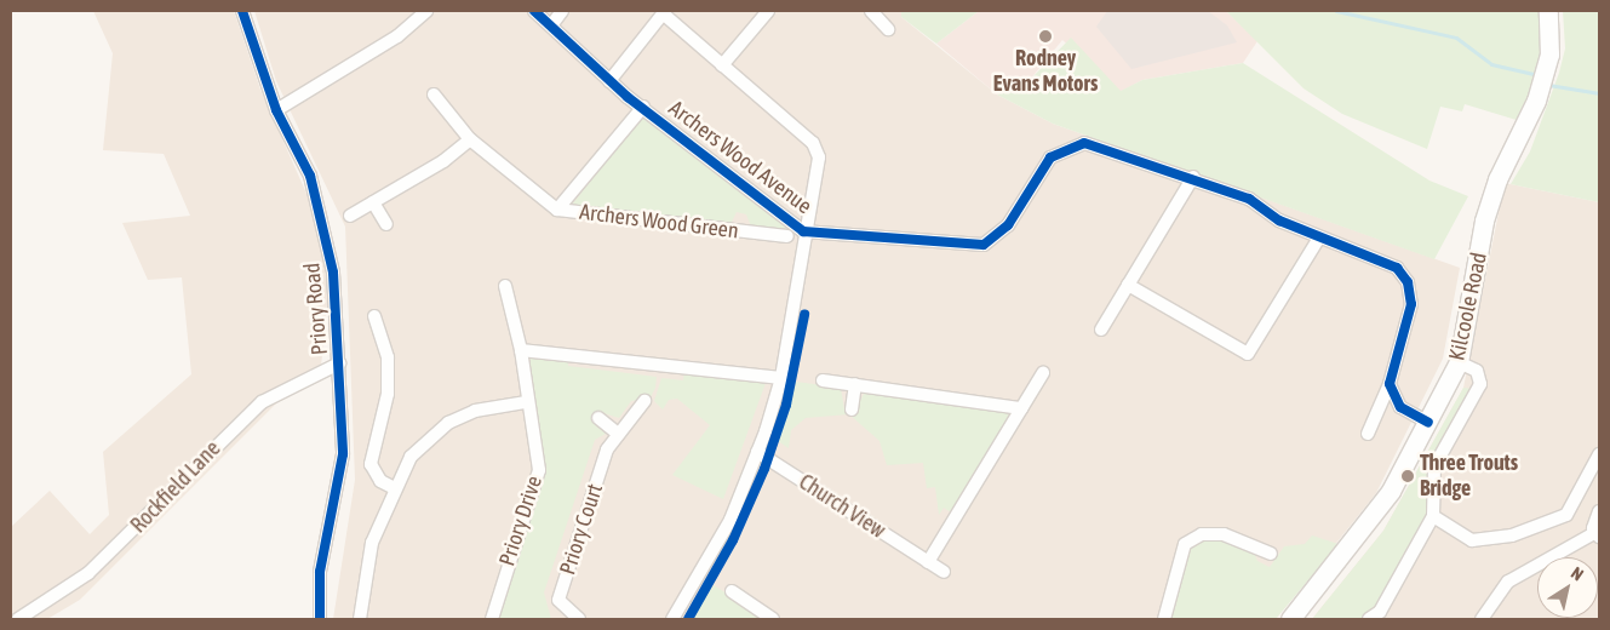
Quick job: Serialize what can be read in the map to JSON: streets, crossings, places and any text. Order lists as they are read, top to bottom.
{
  "streets": {
    "main road": ["Kilcoole Road"],
    "street": [
      "Archers Wood Avenue",
      "Archers Wood Green",
      "Priory Road",
      "Rockfield Lane",
      "Church View",
      "Priory Drive",
      "Priory Court"
    ]
  },
  "crossings": [
    ["Archers Wood Avenue", "Archers Wood Green"],
    ["Priory Road", "Rockfield Lane"]
  ],
  "places": ["Rodney Evans Motors", "Three Trouts Bridge"],
  "north": "top right"
}
